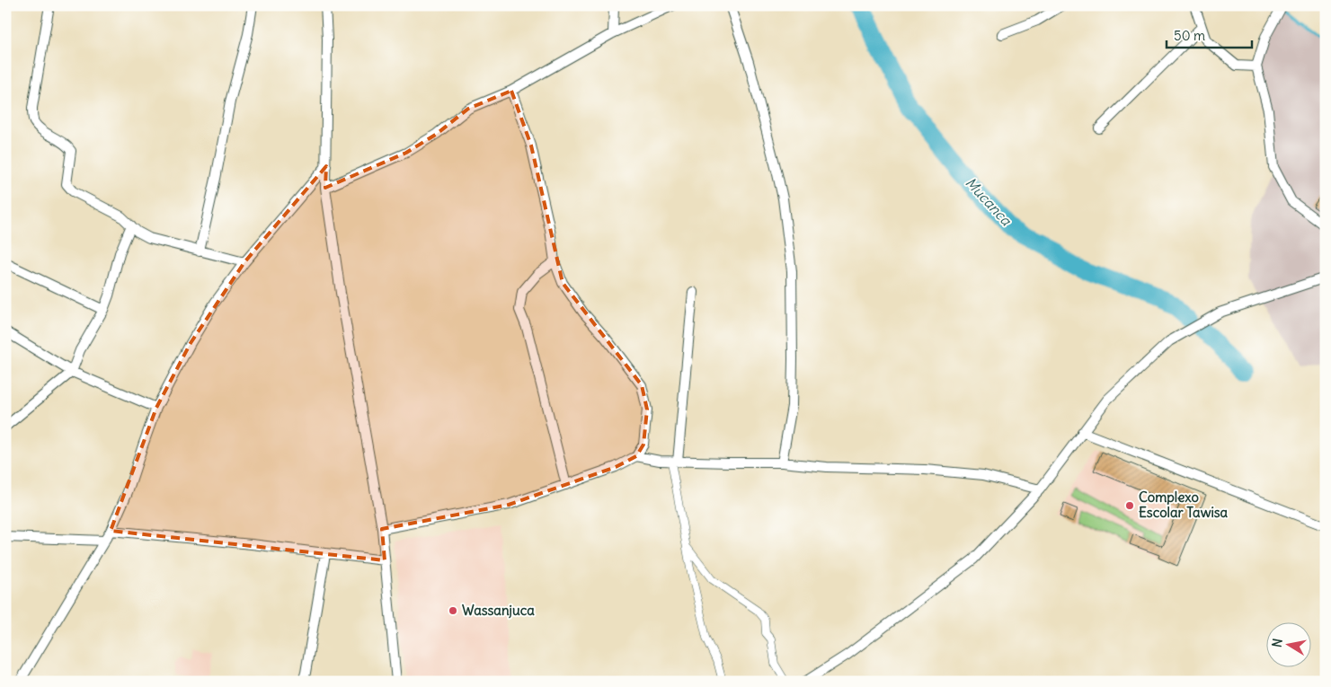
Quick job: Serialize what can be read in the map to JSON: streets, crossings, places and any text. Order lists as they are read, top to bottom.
{
  "water": ["Mucanca"],
  "places": ["Complexo Escolar Tawisa", "Wassanjuca"],
  "scale_bar": "50 m",
  "north": "left"
}
